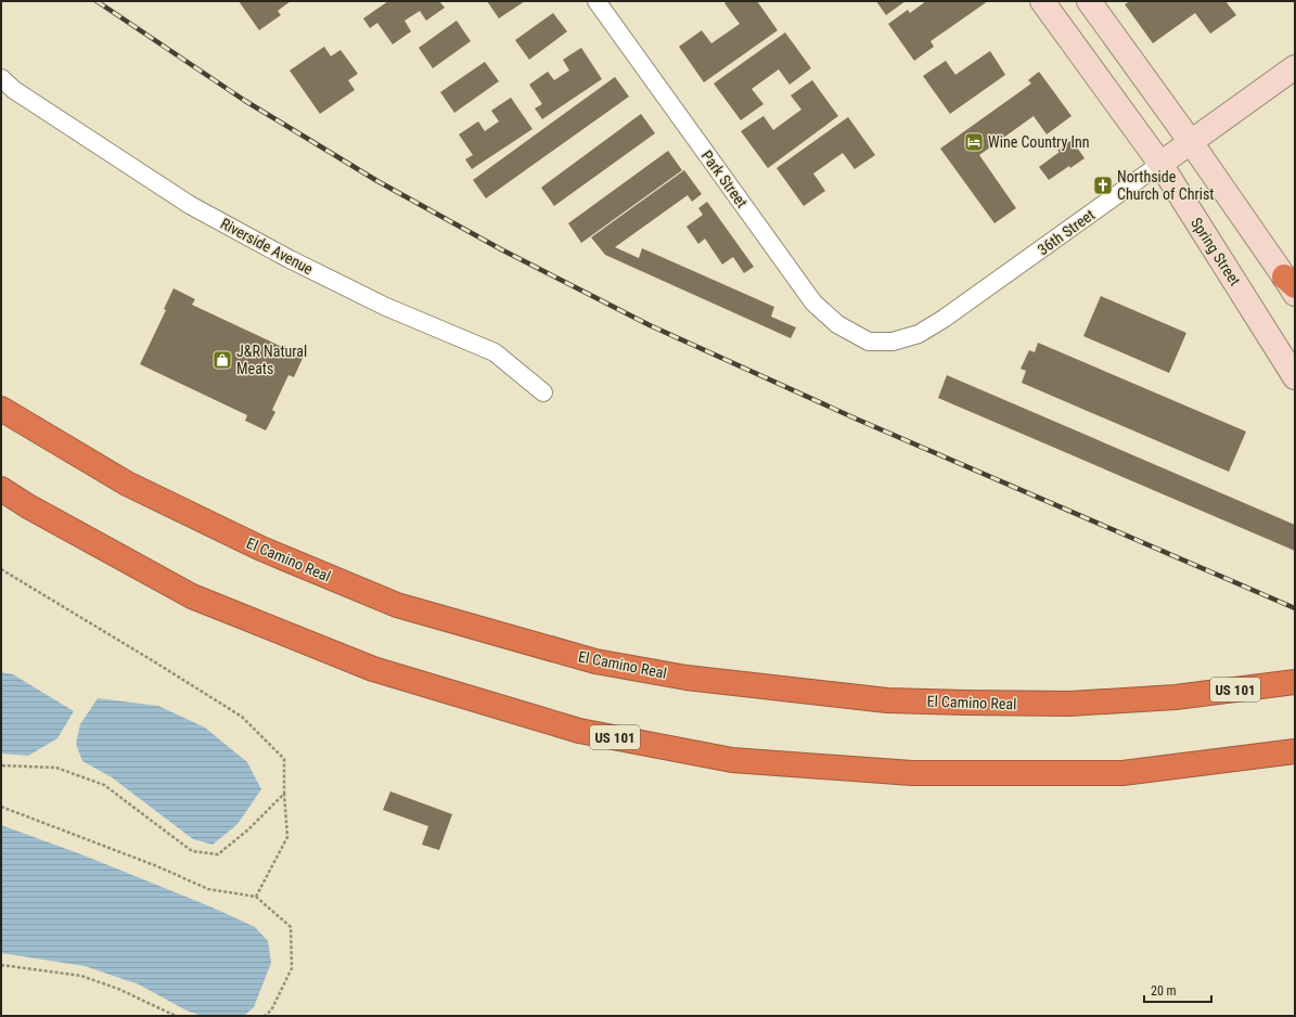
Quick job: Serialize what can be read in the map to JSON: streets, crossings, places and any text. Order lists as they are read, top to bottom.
{
  "streets": {
    "highway": ["El Camino Real", "US 101"],
    "main road": ["36th Street", "Spring Street"],
    "street": ["Park Street", "Riverside Avenue"]
  },
  "crossings": [
    ["Park Street", "36th Street"],
    ["36th Street", "Spring Street"]
  ],
  "places": {
    "hotel": ["Wine Country Inn"],
    "church": ["Northside Church of Christ"],
    "shop": ["J&R Natural Meats"]
  },
  "scale_bar": "20 m"
}
